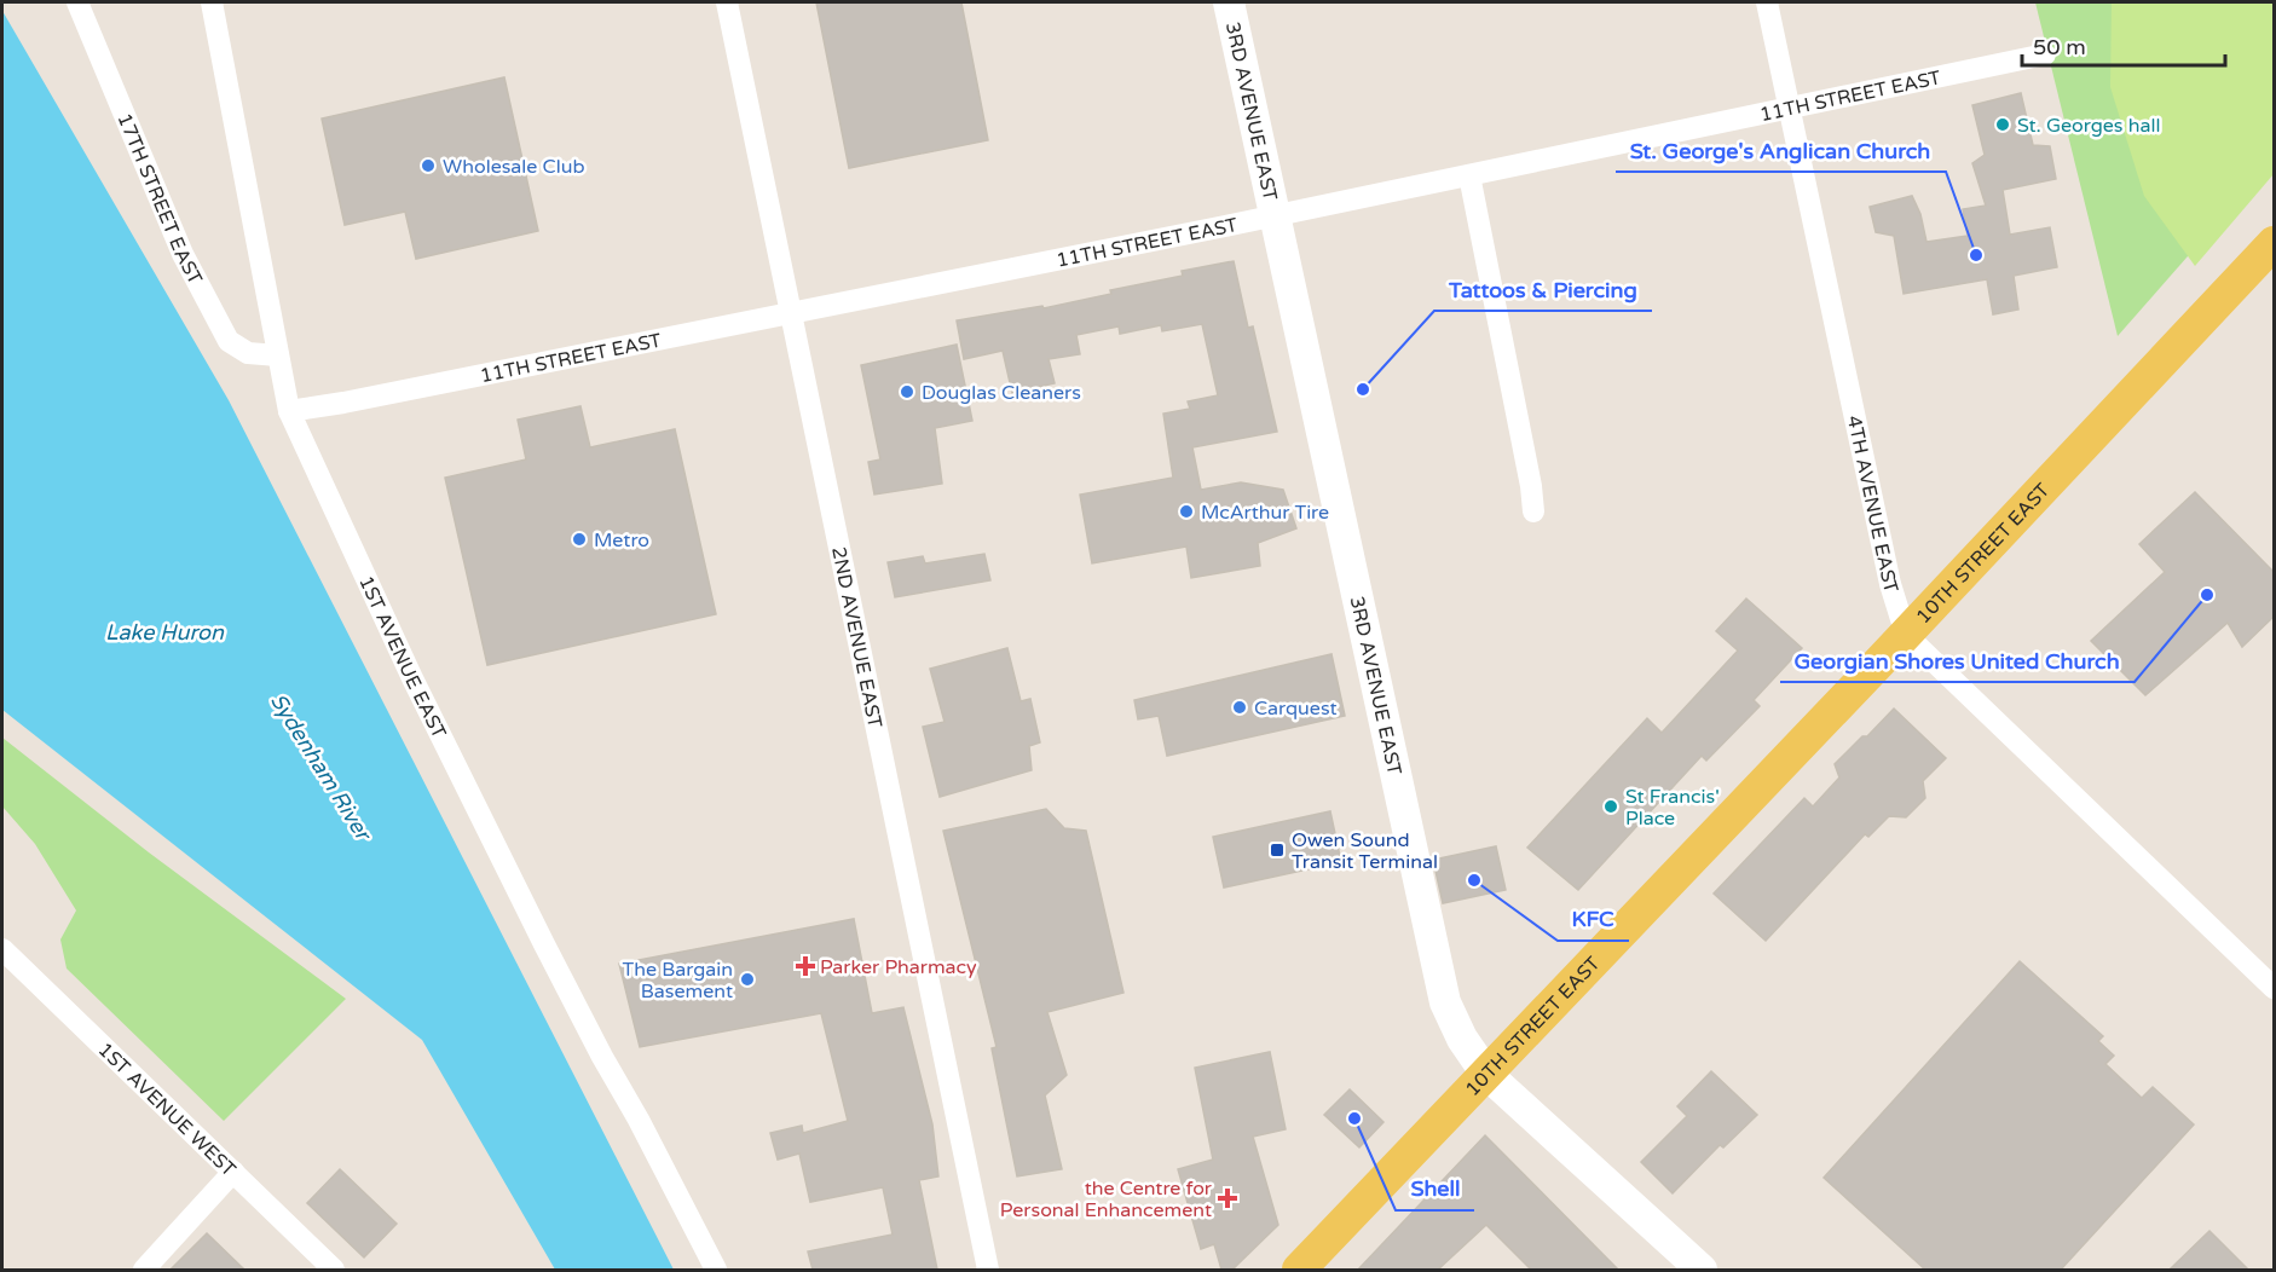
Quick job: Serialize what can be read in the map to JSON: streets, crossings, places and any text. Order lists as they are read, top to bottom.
{
  "streets": {
    "main road": ["3RD AVENUE EAST", "10TH STREET EAST"],
    "street": [
      "11TH STREET EAST",
      "17TH STREET EAST",
      "4TH AVENUE EAST",
      "2ND AVENUE EAST",
      "1ST AVENUE EAST",
      "1ST AVENUE WEST"
    ]
  },
  "crossings": [
    ["11TH STREET EAST", "3RD AVENUE EAST"],
    ["11TH STREET EAST", "4TH AVENUE EAST"],
    ["11TH STREET EAST", "2ND AVENUE EAST"],
    ["11TH STREET EAST", "1ST AVENUE EAST"],
    ["3RD AVENUE EAST", "10TH STREET EAST"],
    ["17TH STREET EAST", "1ST AVENUE EAST"],
    ["4TH AVENUE EAST", "10TH STREET EAST"]
  ],
  "water": ["Lake Huron", "Sydenham River"],
  "places": {
    "other": [
      "St. Georges hall",
      "Wholesale Club",
      "St. George's Anglican Church",
      "Tattoos & Piercing",
      "Douglas Cleaners",
      "McArthur Tire",
      "Metro",
      "Georgian Shores United Church",
      "Carquest",
      "St Francis' Place",
      "KFC",
      "The Bargain Basement",
      "Shell"
    ],
    "transit": ["Owen Sound Transit Terminal"],
    "health": ["Parker Pharmacy", "the Centre for Personal Enhancement"]
  },
  "scale_bar": "50 m"
}
